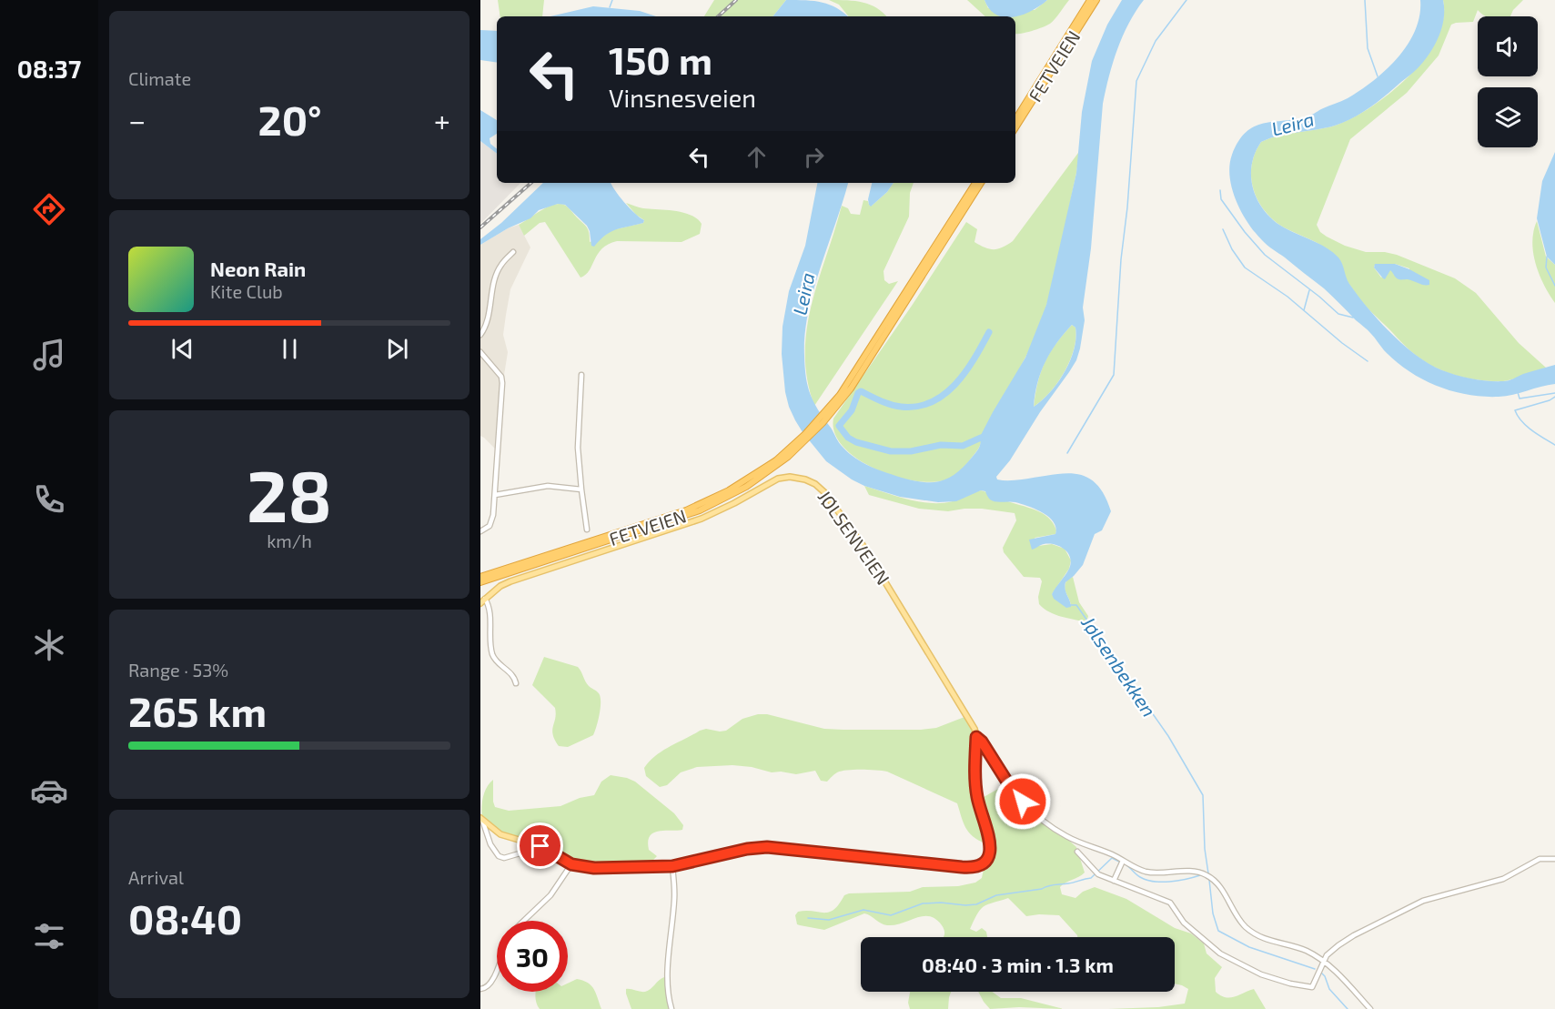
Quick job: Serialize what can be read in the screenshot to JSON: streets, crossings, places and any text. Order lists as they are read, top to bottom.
{
  "streets": {
    "highway": ["FETVEIEN"],
    "main road": ["JØLSENVEIEN"]
  },
  "water": ["Leira", "Jølsenbekken"],
  "page": {
    "tabs": "08:37",
    "tile": [
      "Climate",
      ["28", "km/h"],
      ["Range · 53%", "265 km"],
      ["Arrival", "08:40"]
    ],
    "turn": ["150 m", "Vinsnesveien"],
    "heat": ["−", "20°", "+"],
    "song": ["Neon Rain", "Kite Club"],
    "limit": "30",
    "trip": "08:40 · 3 min · 1.3 km"
  }
}
